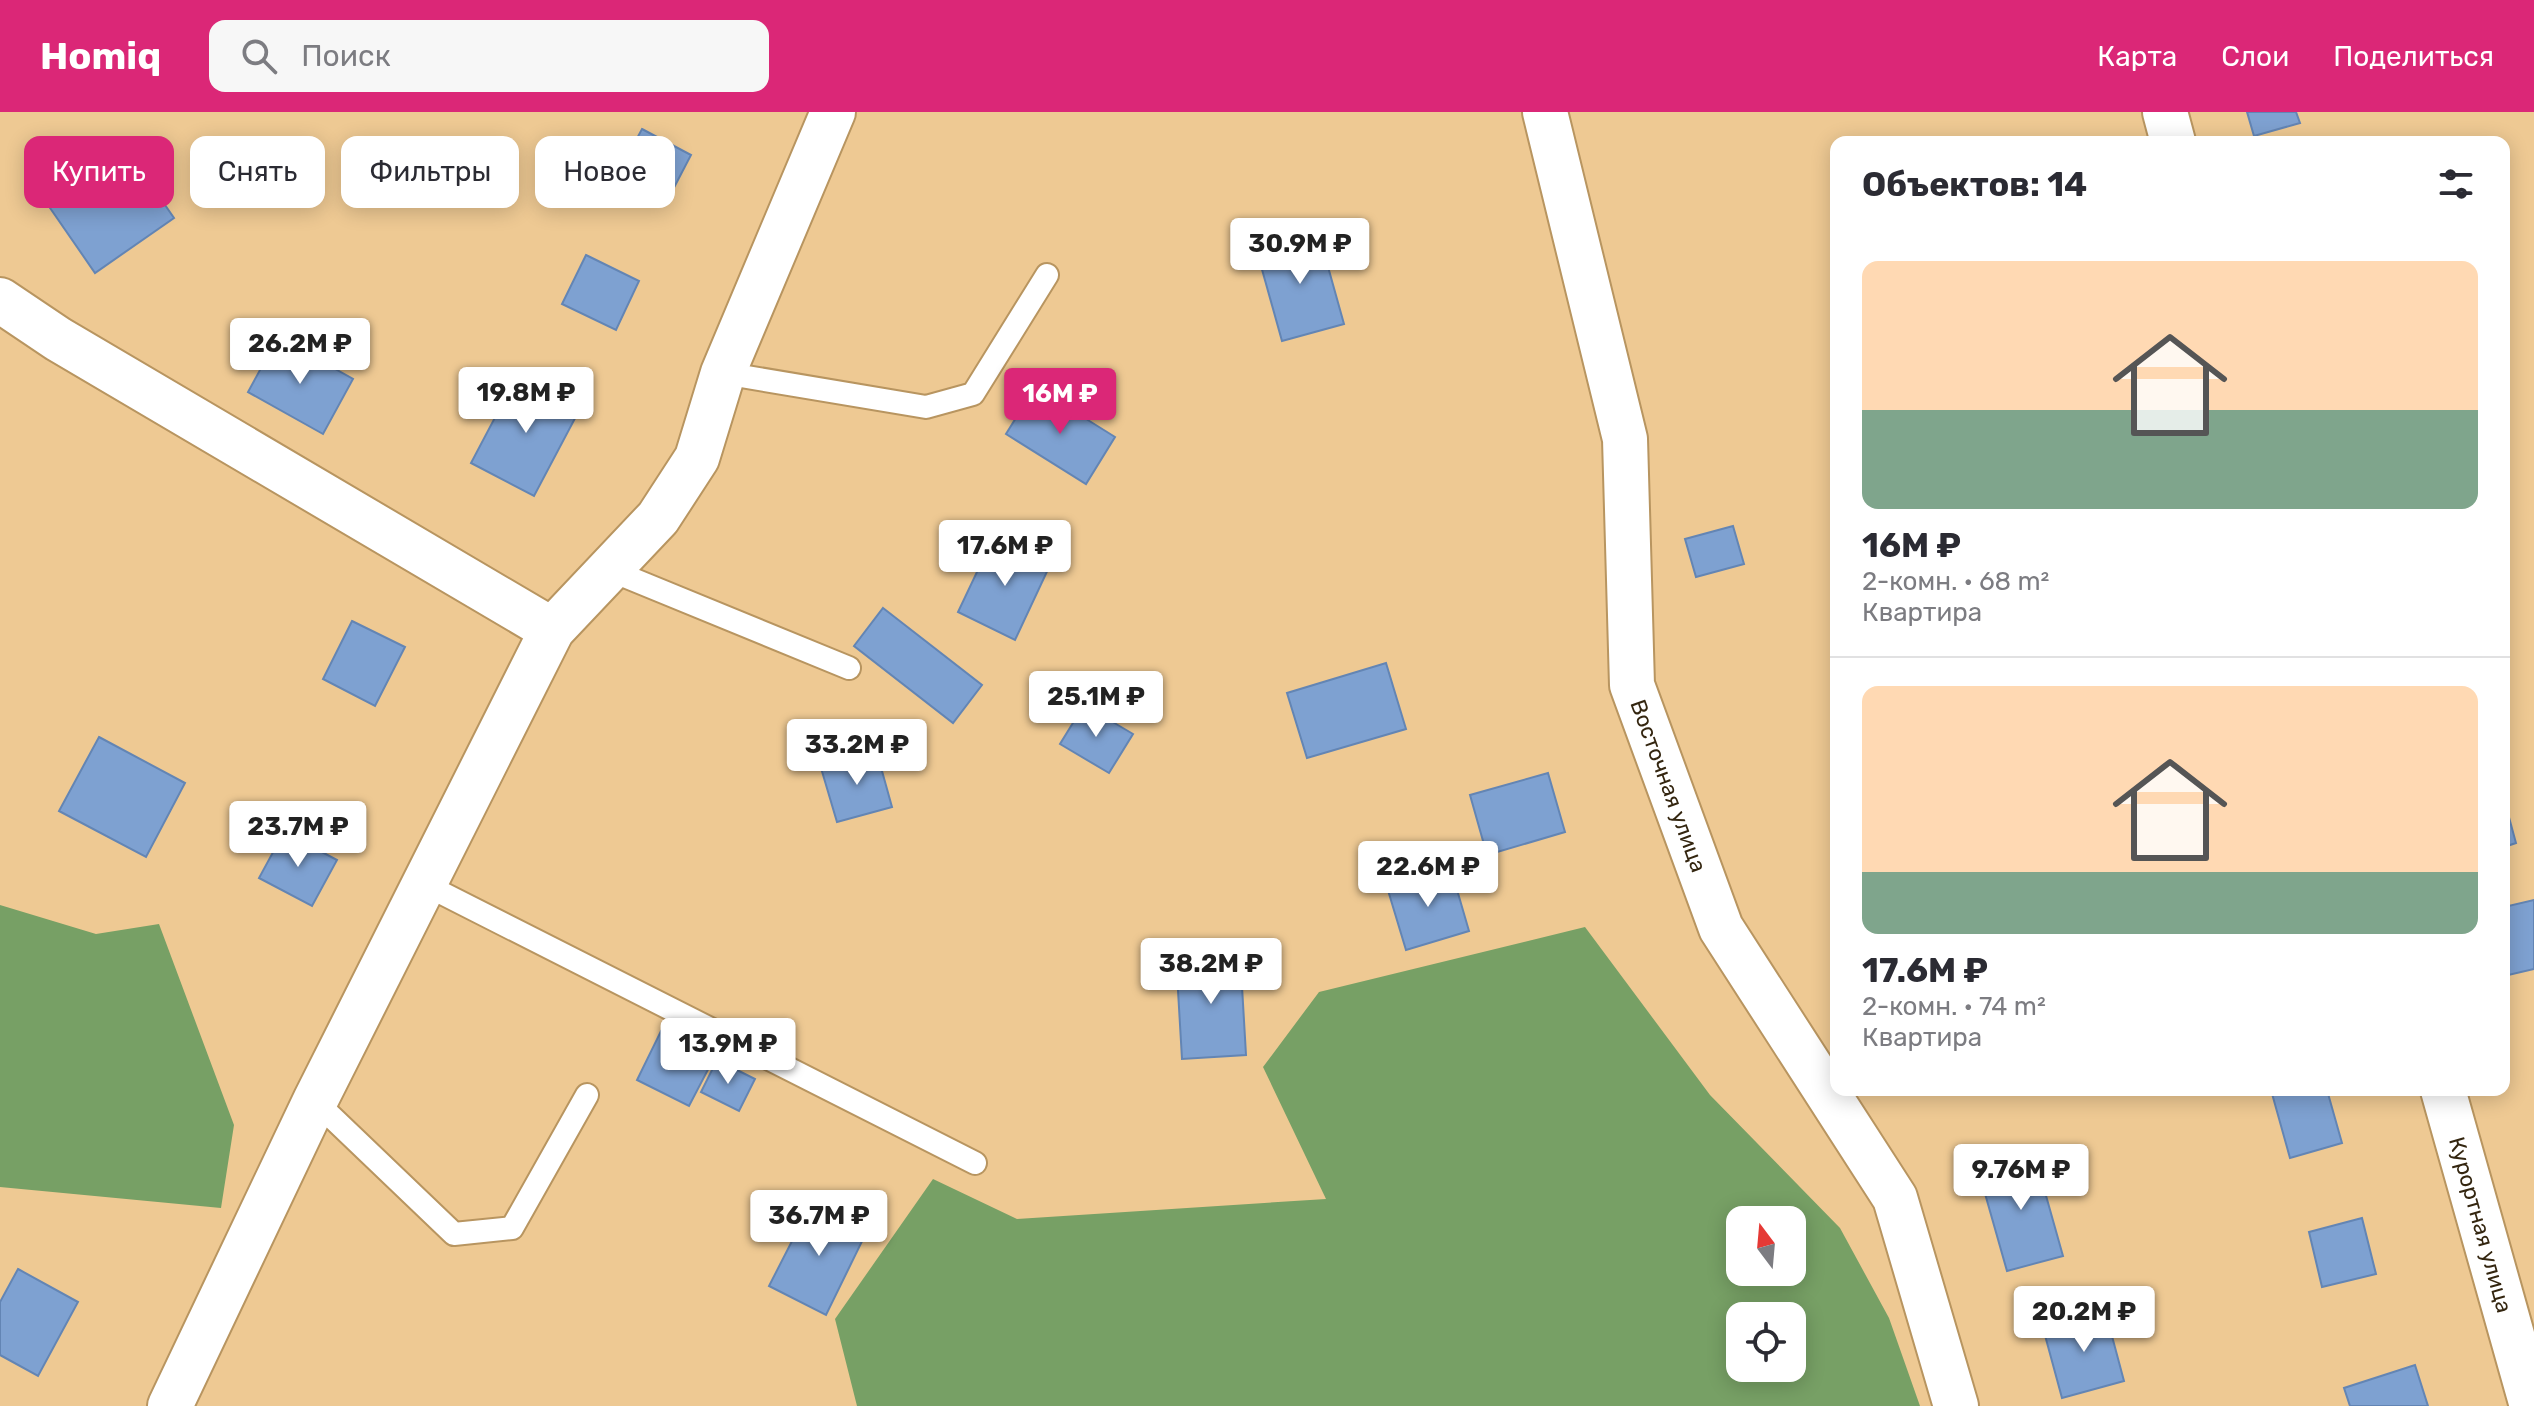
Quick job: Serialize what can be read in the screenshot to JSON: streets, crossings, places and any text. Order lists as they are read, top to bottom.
{
  "streets": {
    "street": ["Восточная улица", "Курортная улица"]
  },
  "north": "top",
  "page": {
    "header": "Homiq",
    "search": "Поиск",
    "nav": ["Карта", "Слои", "Поделиться"],
    "chip": [
      "Купить",
      "Снять",
      "Фильтры",
      "Новое"
    ],
    "heading": "Объектов: 14",
    "price": [
      "30.9M ₽",
      "26.2M ₽",
      "19.8M ₽",
      "16M ₽",
      "17.6M ₽",
      "25.1M ₽",
      "33.2M ₽",
      "23.7M ₽",
      "22.6M ₽",
      "38.2M ₽",
      "13.9M ₽",
      "9.76M ₽",
      "36.7M ₽",
      "20.2M ₽"
    ],
    "list": [
      {
        "name": "16M ₽",
        "note": "2-комн. · 68 m² · Квартира"
      },
      {
        "name": "17.6M ₽",
        "note": "2-комн. · 74 m² · Квартира"
      }
    ]
  }
}
